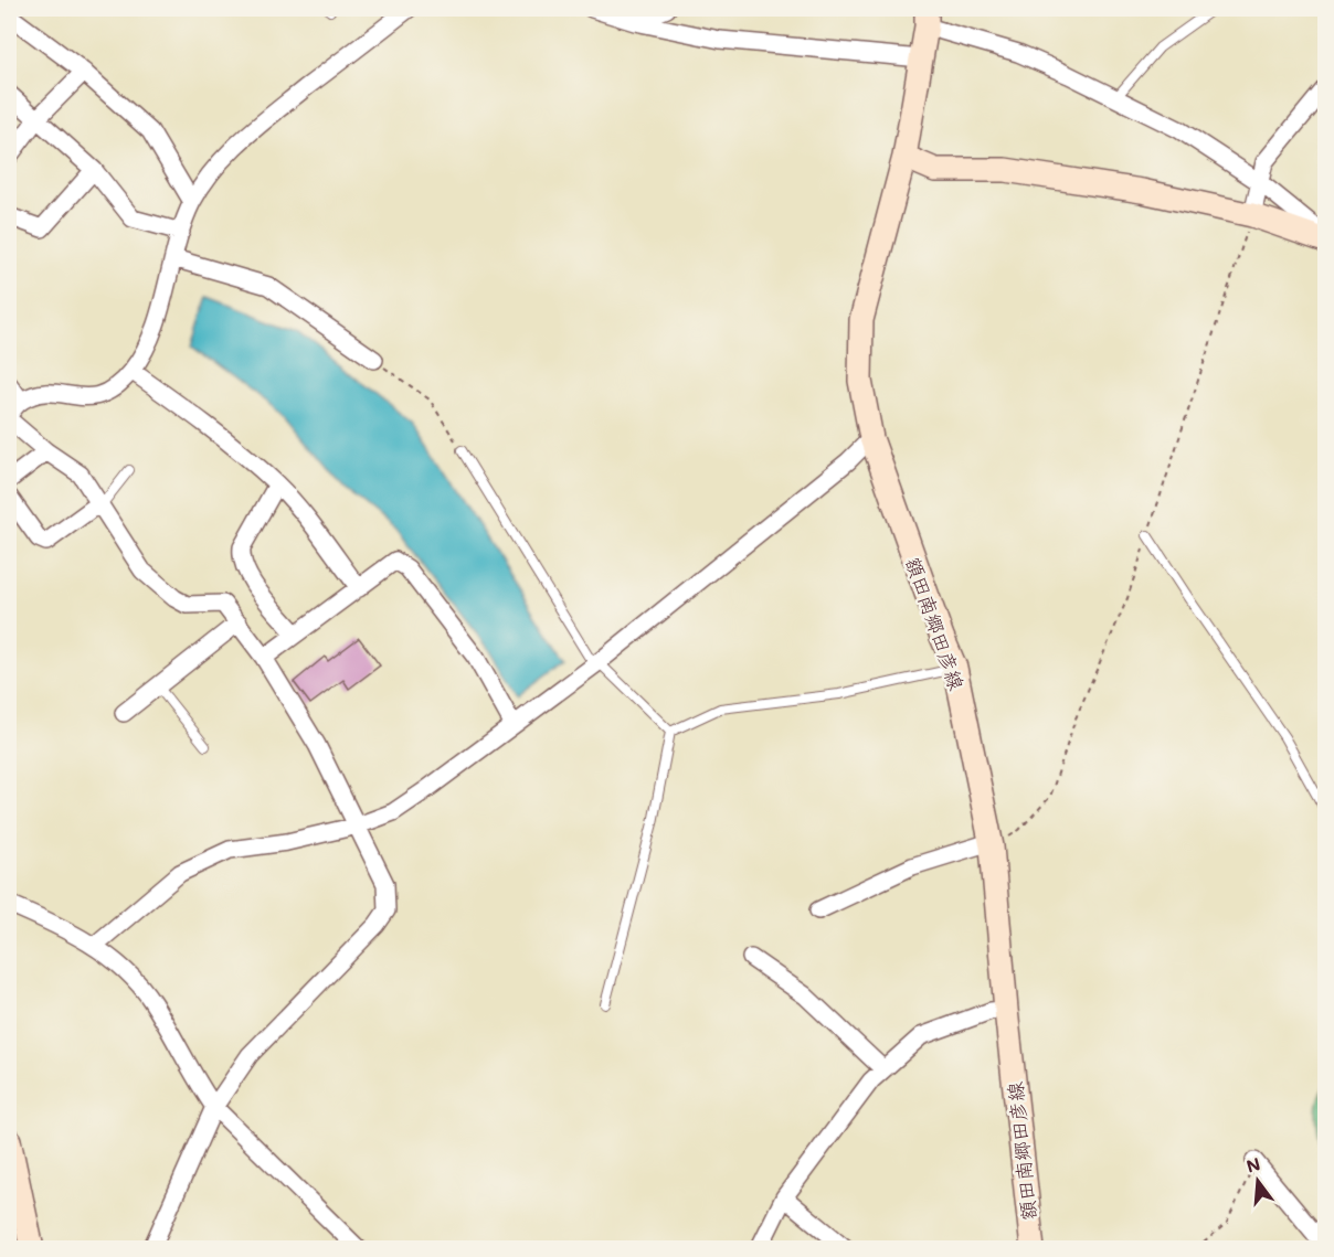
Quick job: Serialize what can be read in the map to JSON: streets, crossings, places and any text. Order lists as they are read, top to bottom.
{
  "streets": {
    "main road": ["額田南郷田彦線"]
  },
  "north": "top"
}
